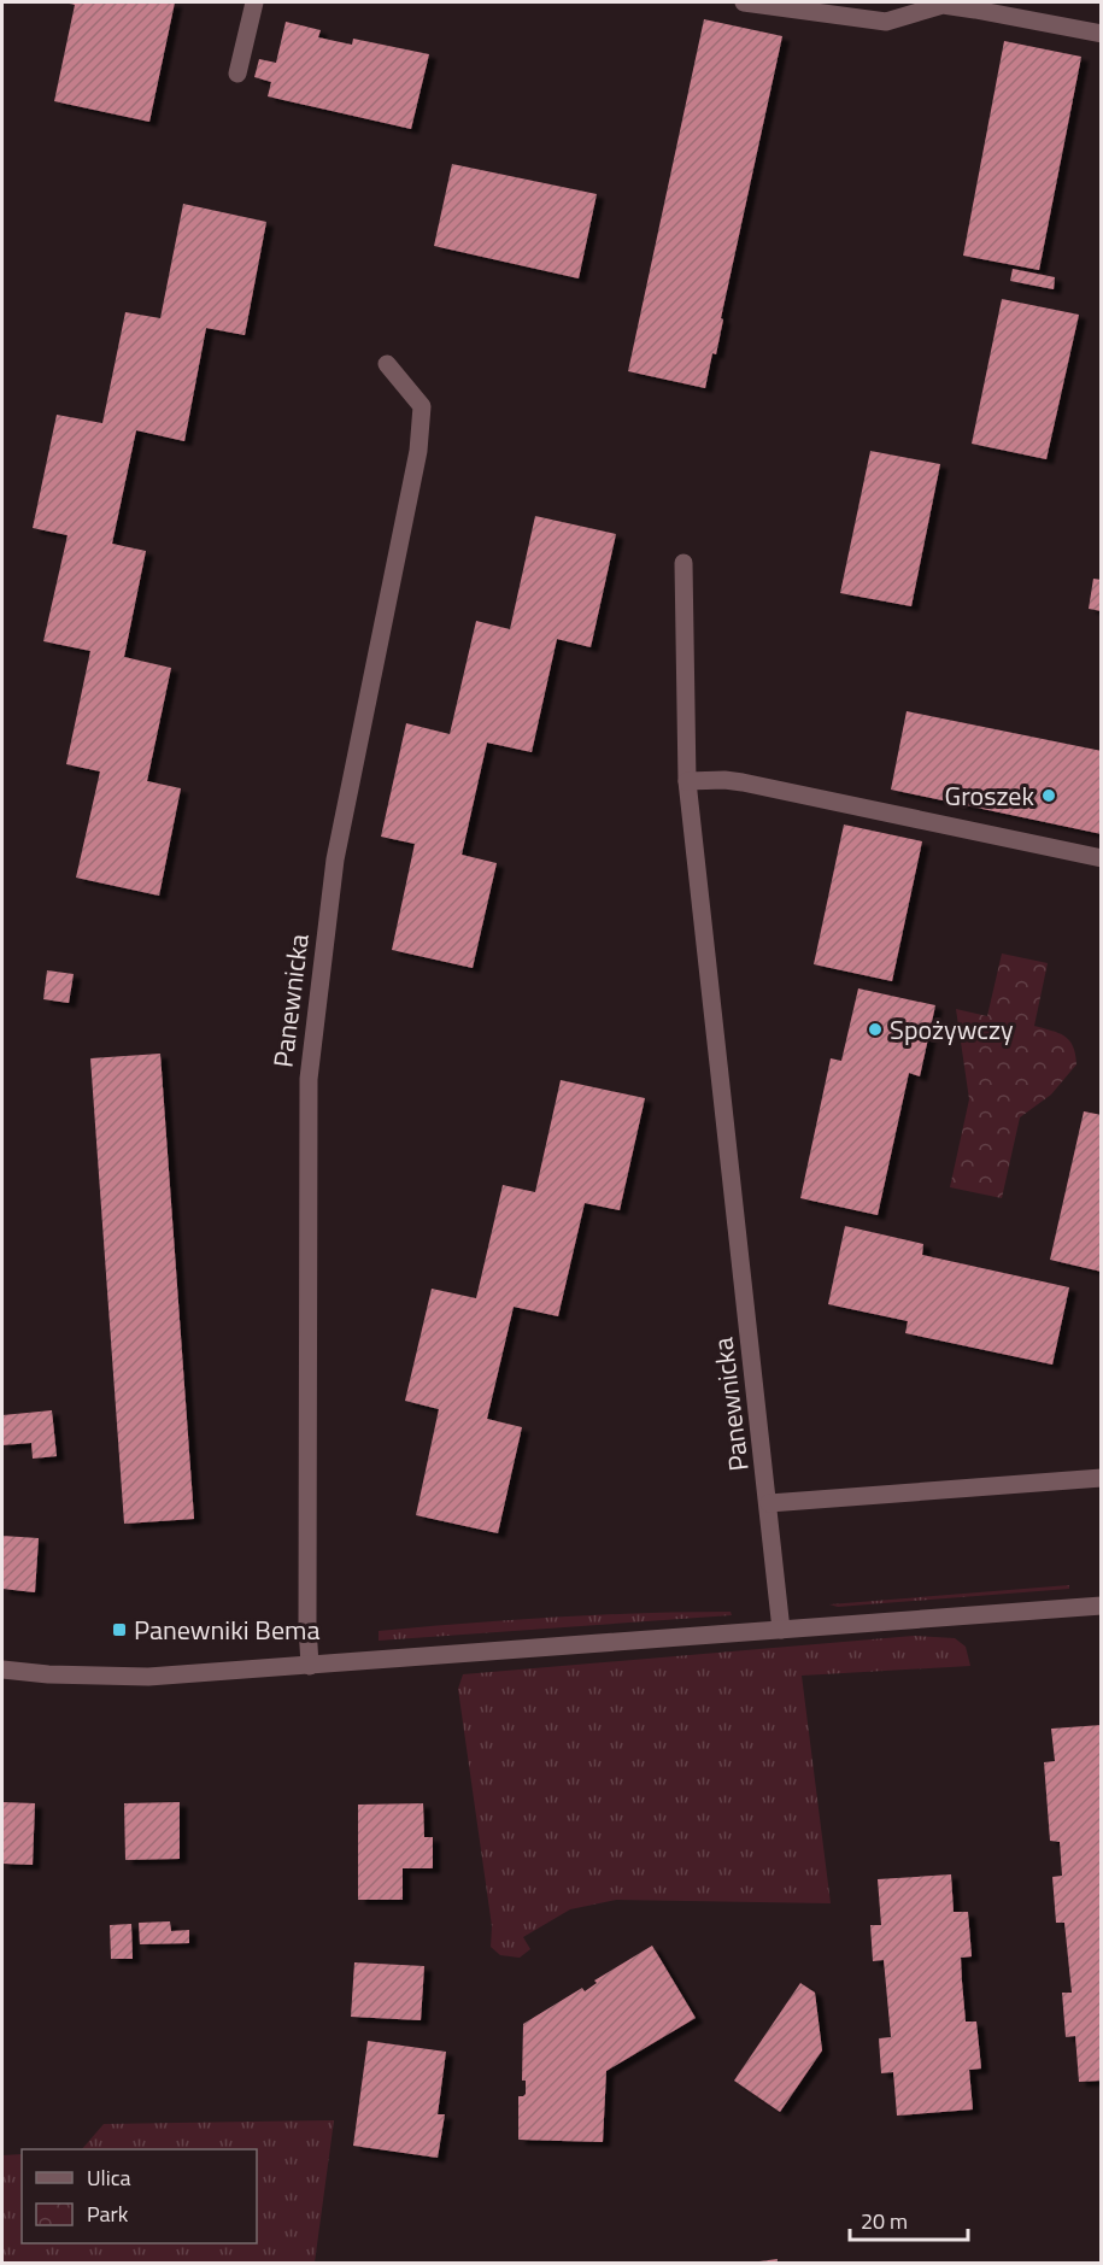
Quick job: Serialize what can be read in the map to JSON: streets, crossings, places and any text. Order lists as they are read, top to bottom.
{
  "streets": {
    "street": ["Panewnicka"]
  },
  "places": {
    "other": ["Groszek", "Spożywczy"],
    "transit": ["Panewniki Bema"]
  },
  "legend": ["Ulica", "Park"],
  "scale_bar": "20 m"
}
